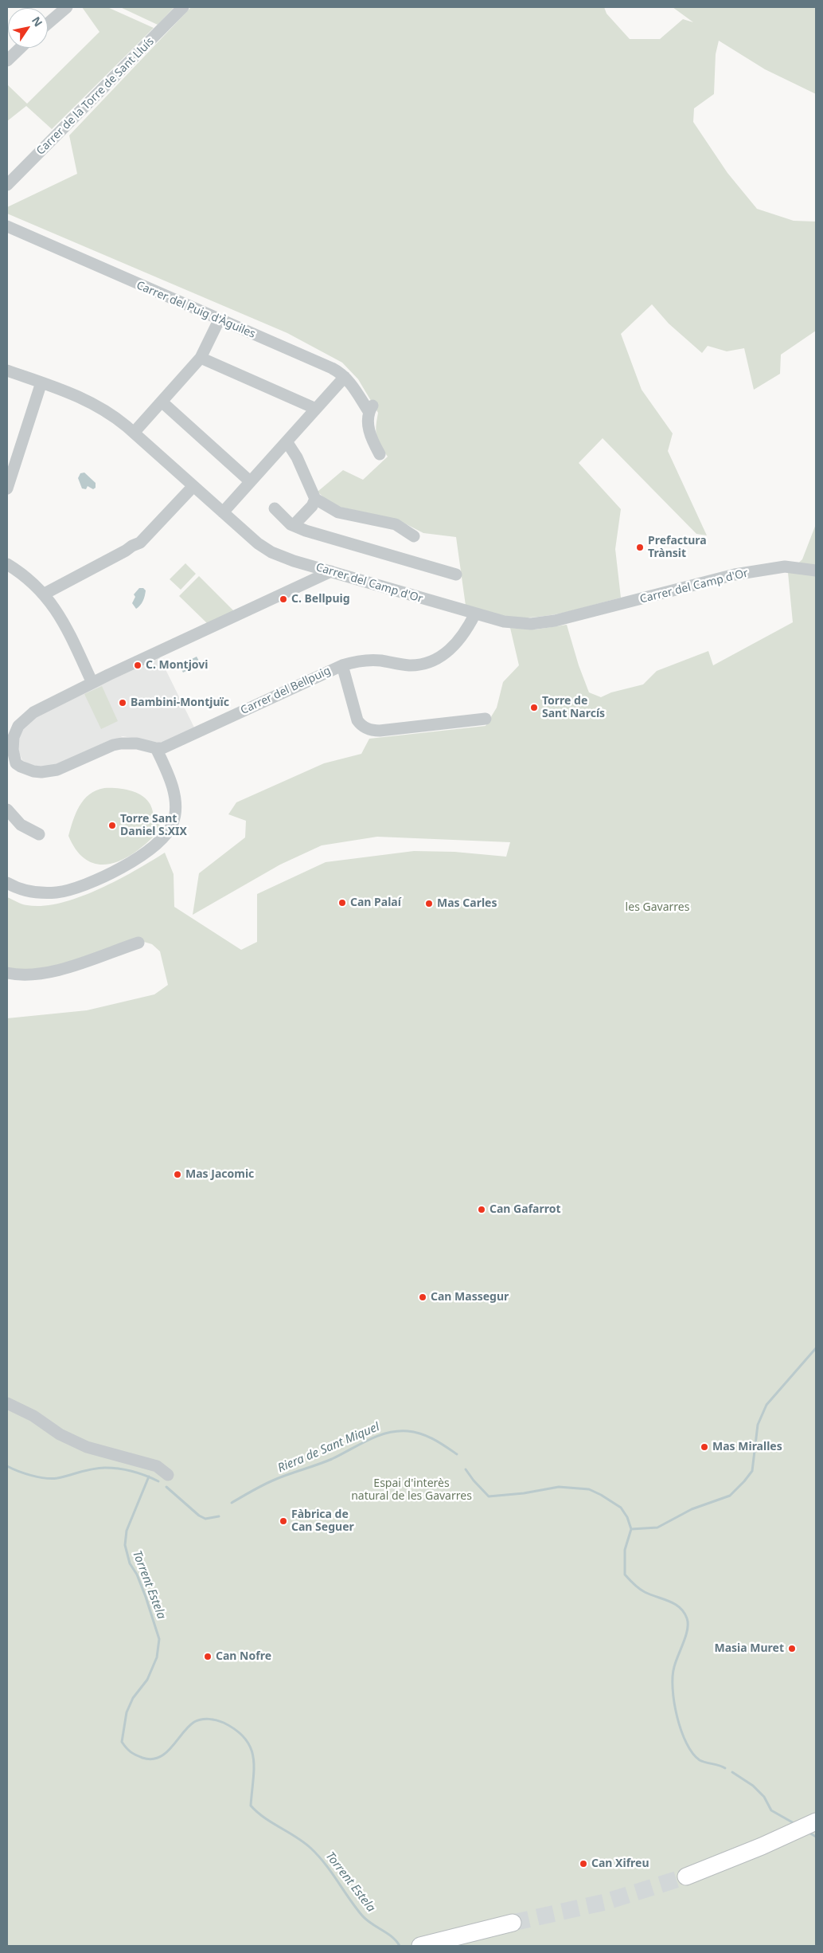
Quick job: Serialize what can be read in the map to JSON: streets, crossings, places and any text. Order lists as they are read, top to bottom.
{
  "streets": {
    "street": [
      "Carrer de la Torre de Sant Lluís",
      "Carrer del Puig d'Àguiles",
      "Carrer del Camp d'Or",
      "Carrer del Bellpuig"
    ]
  },
  "crossings": [
    ["Carrer del Camp d'Or", "Carrer del Bellpuig"]
  ],
  "water": ["Riera de Sant Miquel", "Torrent Estela"],
  "parks": ["les Gavarres", "Espai d'interès natural de les Gavarres"],
  "places": [
    "Prefactura Trànsit",
    "C. Bellpuig",
    "C. Montjovi",
    "Bambini-Montjuïc",
    "Torre de Sant Narcís",
    "Torre Sant Daniel S.XIX",
    "Can Palaí",
    "Mas Carles",
    "Mas Jacomic",
    "Can Gafarrot",
    "Can Massegur",
    "Mas Miralles",
    "Fàbrica de Can Seguer",
    "Masia Muret",
    "Can Nofre",
    "Can Xifreu"
  ],
  "north": "top right"
}
